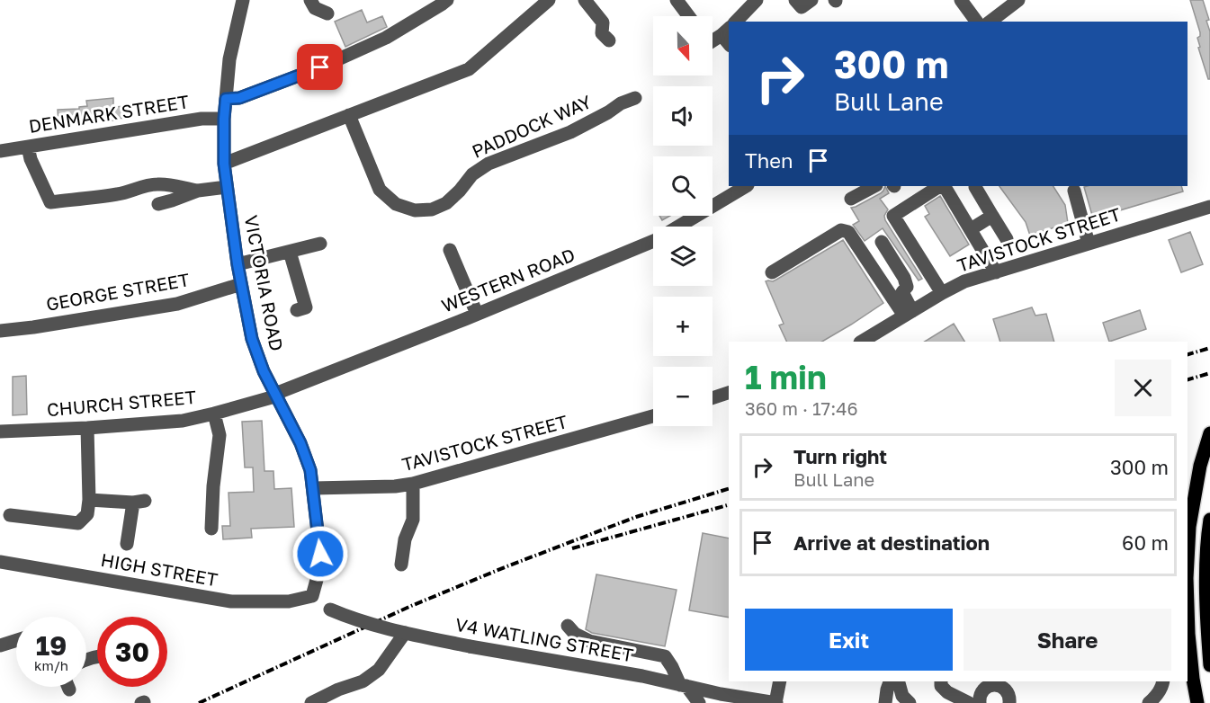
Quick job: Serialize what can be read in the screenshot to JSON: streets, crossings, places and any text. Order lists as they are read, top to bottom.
{
  "streets": {
    "street": [
      "DENMARK STREET",
      "PADDOCK WAY",
      "TAVISTOCK STREET",
      "WESTERN ROAD",
      "VICTORIA ROAD",
      "GEORGE STREET",
      "CHURCH STREET",
      "HIGH STREET",
      "V4 WATLING STREET"
    ]
  },
  "crossings": [
    ["DENMARK STREET", "VICTORIA ROAD"],
    ["TAVISTOCK STREET", "VICTORIA ROAD"],
    ["WESTERN ROAD", "VICTORIA ROAD"],
    ["WESTERN ROAD", "CHURCH STREET"],
    ["VICTORIA ROAD", "GEORGE STREET"],
    ["VICTORIA ROAD", "CHURCH STREET"],
    ["VICTORIA ROAD", "HIGH STREET"],
    ["VICTORIA ROAD", "V4 WATLING STREET"],
    ["HIGH STREET", "V4 WATLING STREET"]
  ],
  "north": "bottom",
  "page": {
    "map_buttons": ["+", "−"],
    "turn": ["300 m", "Bull Lane"],
    "then": "Then",
    "heading": ["1 min", "360 m · 17:46"],
    "list": [
      {
        "name": "Turn right",
        "note": "Bull Lane",
        "value": "300 m"
      },
      {
        "name": "Arrive at destination",
        "value": "60 m"
      }
    ],
    "buttons": ["Exit", "Share"],
    "speed": "19 km/h",
    "limit": "30"
  }
}
